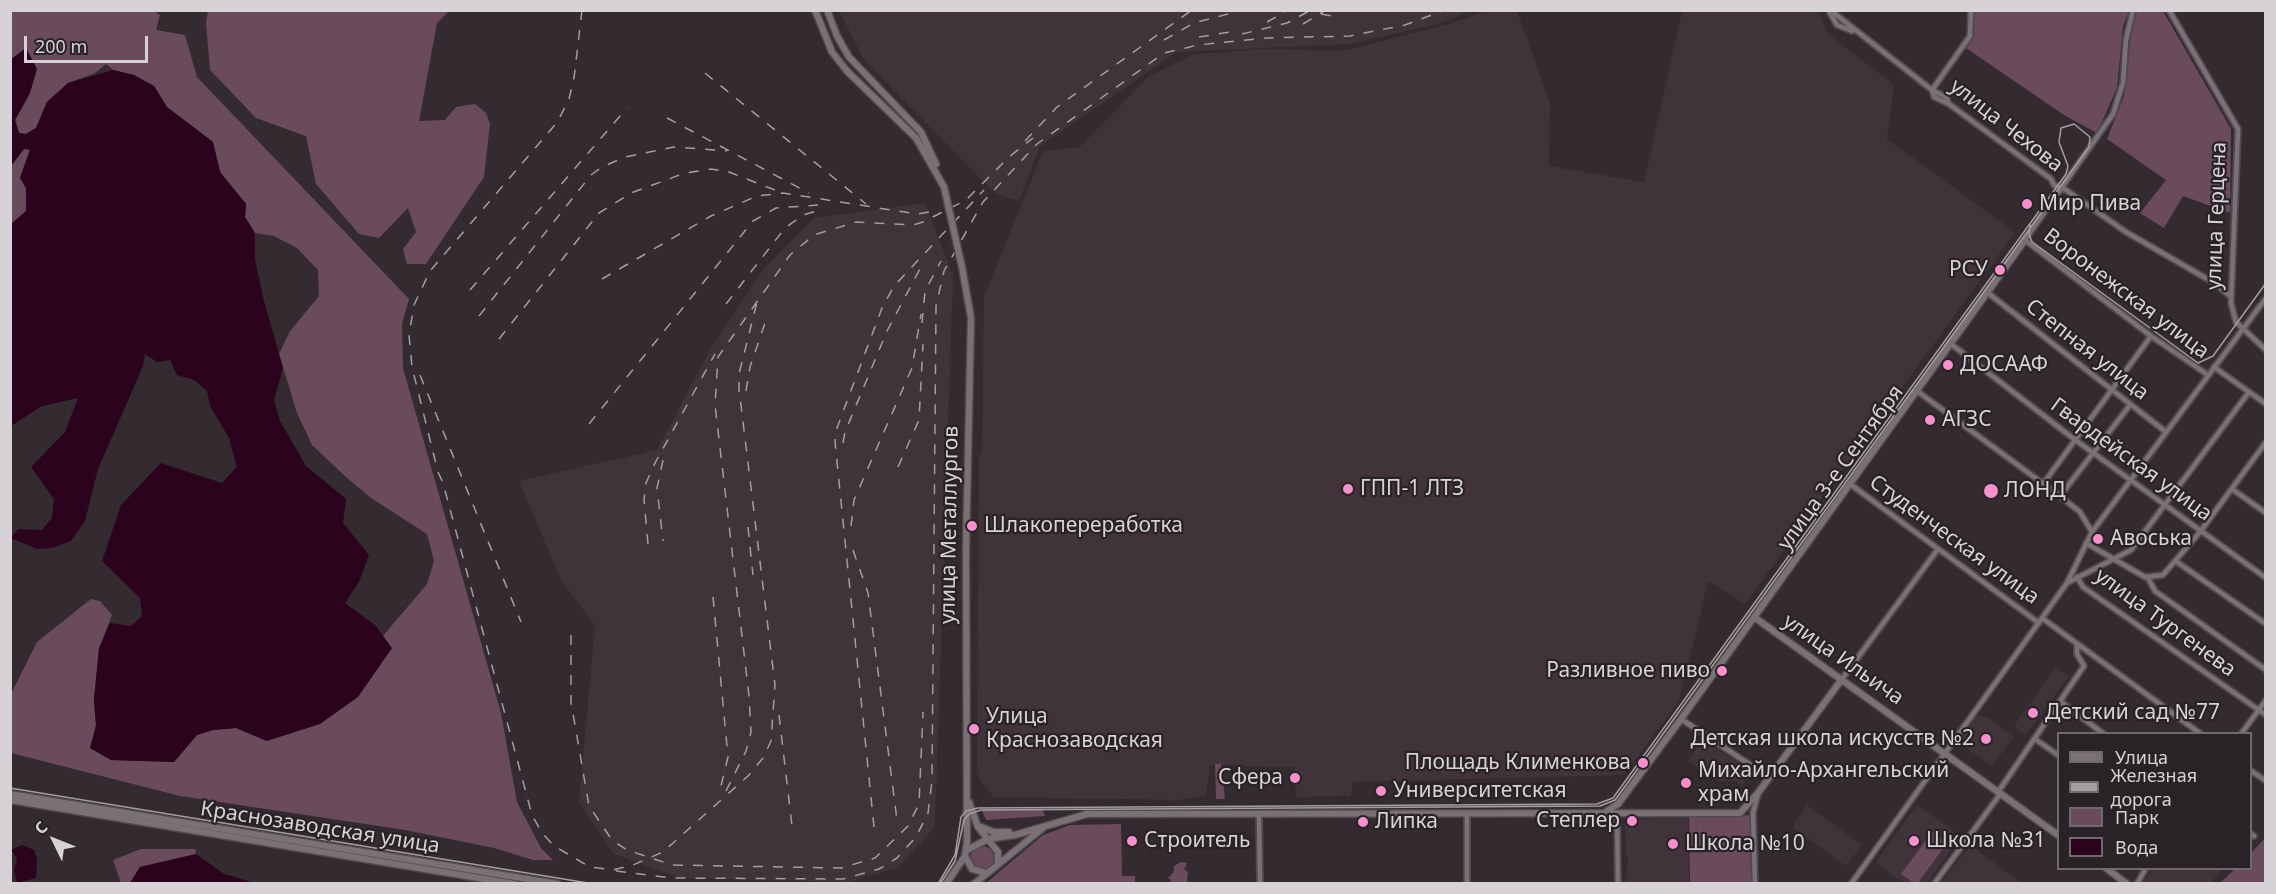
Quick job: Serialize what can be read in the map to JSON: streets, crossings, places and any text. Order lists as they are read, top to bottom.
{
  "streets": {
    "main road": [
      "улица 3-е Сентября",
      "улица Металлургов",
      "улица Ильича",
      "Краснозаводская улица"
    ],
    "street": [
      "улица Чехова",
      "улица Герцена",
      "Воронежская улица",
      "Степная улица",
      "Гвардейская улица",
      "Студенческая улица",
      "улица Тургенева"
    ]
  },
  "crossings": [
    ["улица Чехова", "улица Герцена"],
    ["улица Чехова", "улица 3-е Сентября"],
    ["Воронежская улица", "улица 3-е Сентября"],
    ["Степная улица", "улица 3-е Сентября"],
    ["Гвардейская улица", "улица 3-е Сентября"],
    ["улица 3-е Сентября", "Студенческая улица"],
    ["улица 3-е Сентября", "улица Ильича"]
  ],
  "places": [
    "Мир Пива",
    "РСУ",
    "ДОСААФ",
    "АГЗС",
    "ГПП-1 ЛТЗ",
    "ЛОНД",
    "Шлакопереработка",
    "Авоська",
    "Разливное пиво",
    "Детский сад №77",
    "Улица Краснозаводская",
    "Детская школа искусств №2",
    "Площадь Клименкова",
    "Сфера",
    "Михайло-Архангельский храм",
    "Университетская",
    "Степлер",
    "Липка",
    "Строитель",
    "Школа №31",
    "Школа №10"
  ],
  "legend": [
    "Улица",
    "Железная дорога",
    "Парк",
    "Вода"
  ],
  "scale_bar": "200 m",
  "north": "top left"
}
